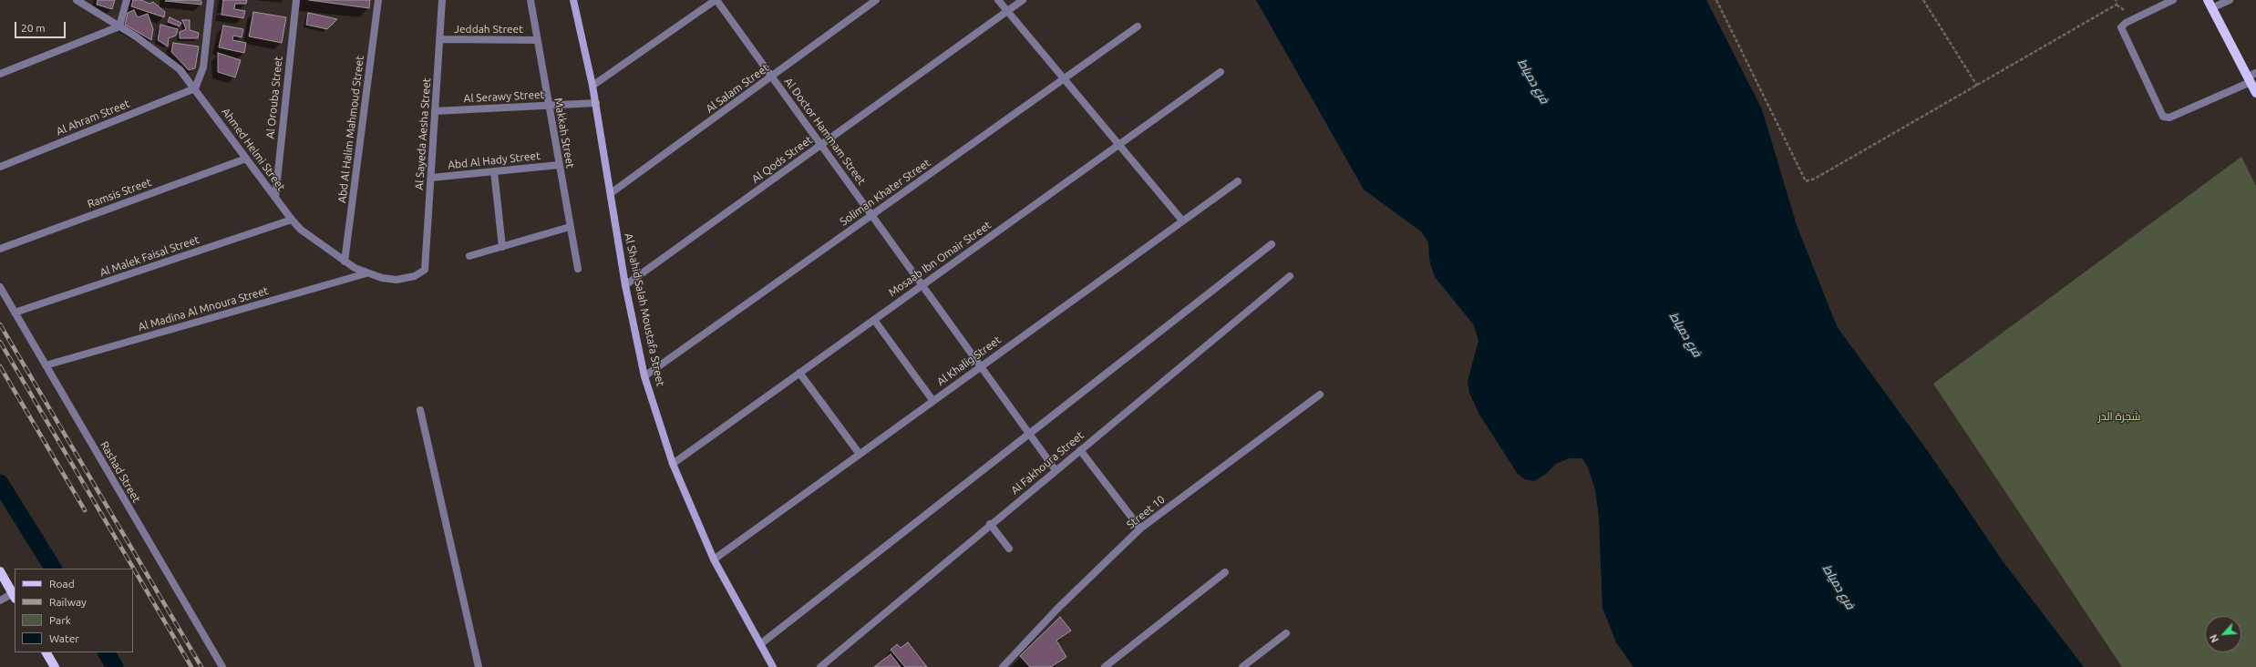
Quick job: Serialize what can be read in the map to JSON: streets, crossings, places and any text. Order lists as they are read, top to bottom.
{
  "streets": {
    "main road": ["Al Shahid Salah Moustafa Street"],
    "street": [
      "Jeddah Street",
      "Al Salam Street",
      "Al Serawy Street",
      "Al Orouba Street",
      "Al Ahram Street",
      "Abd Al Halim Mahmoud Street",
      "Al Doctor Hammam Street",
      "Makkah Street",
      "Al Sayeda Aesha Street",
      "Ahmed Helmi Street",
      "Al Qods Street",
      "Abd Al Hady Street",
      "Soliman Khater Street",
      "Ramsis Street",
      "Al Malek Faisal Street",
      "Mosaab Ibn Omair Street",
      "Al Madina Al Mnoura Street",
      "Al Khalig Street",
      "Al Fakhoura Street",
      "Rashad Street",
      "Street 10"
    ]
  },
  "crossings": [
    ["Jeddah Street", "Makkah Street"],
    ["Jeddah Street", "Al Sayeda Aesha Street"],
    ["Al Salam Street", "Al Doctor Hammam Street"],
    ["Al Salam Street", "Al Shahid Salah Moustafa Street"],
    ["Al Serawy Street", "Makkah Street"],
    ["Al Serawy Street", "Al Sayeda Aesha Street"],
    ["Al Serawy Street", "Al Shahid Salah Moustafa Street"],
    ["Al Orouba Street", "Ahmed Helmi Street"],
    ["Al Ahram Street", "Ahmed Helmi Street"],
    ["Abd Al Halim Mahmoud Street", "Ahmed Helmi Street"],
    ["Al Doctor Hammam Street", "Al Qods Street"],
    ["Al Doctor Hammam Street", "Soliman Khater Street"],
    ["Al Doctor Hammam Street", "Mosaab Ibn Omair Street"],
    ["Al Doctor Hammam Street", "Al Khalig Street"],
    ["Al Doctor Hammam Street", "Al Fakhoura Street"],
    ["Makkah Street", "Abd Al Hady Street"],
    ["Al Sayeda Aesha Street", "Ahmed Helmi Street"],
    ["Al Sayeda Aesha Street", "Abd Al Hady Street"],
    ["Ahmed Helmi Street", "Ramsis Street"],
    ["Ahmed Helmi Street", "Al Malek Faisal Street"],
    ["Ahmed Helmi Street", "Al Madina Al Mnoura Street"],
    ["Al Qods Street", "Al Shahid Salah Moustafa Street"],
    ["Soliman Khater Street", "Al Shahid Salah Moustafa Street"],
    ["Al Malek Faisal Street", "Rashad Street"],
    ["Mosaab Ibn Omair Street", "Al Shahid Salah Moustafa Street"],
    ["Al Madina Al Mnoura Street", "Rashad Street"],
    ["Al Shahid Salah Moustafa Street", "Al Khalig Street"]
  ],
  "water": ["فرع دمياط"],
  "parks": ["شجرة الدر"],
  "legend": [
    "Road",
    "Railway",
    "Park",
    "Water"
  ],
  "scale_bar": "20 m",
  "north": "bottom left"
}
